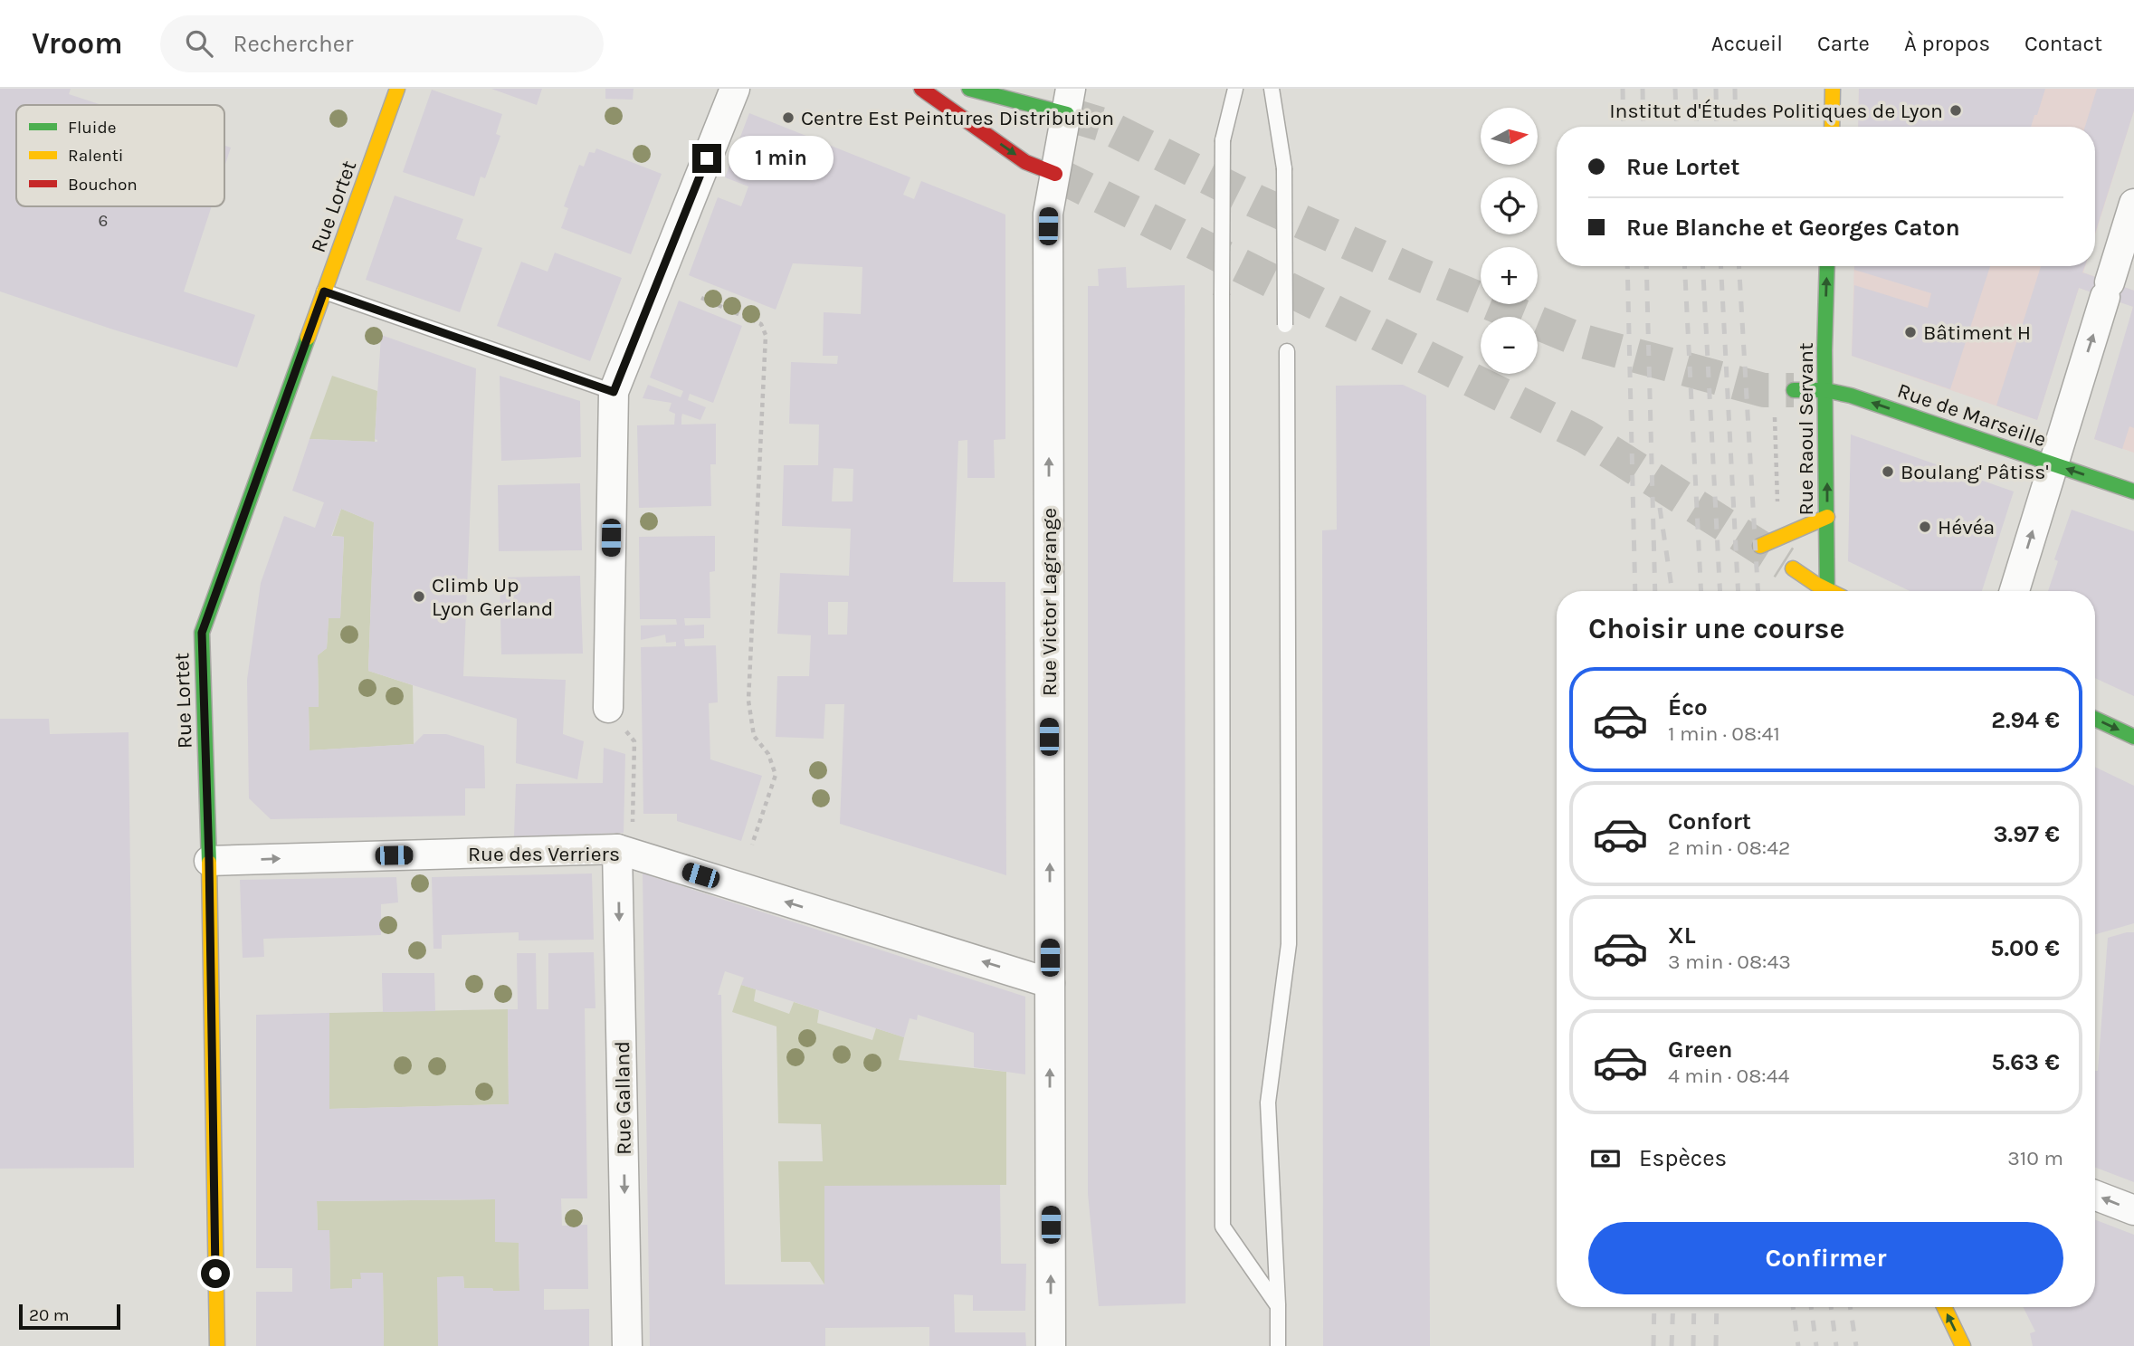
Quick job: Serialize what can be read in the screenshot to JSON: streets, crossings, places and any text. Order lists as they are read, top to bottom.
{
  "streets": {
    "street": [
      "Rue Lortet",
      "Rue de Marseille",
      "Rue Raoul Servant",
      "Rue Victor Lagrange",
      "Rue des Verriers",
      "Rue Galland"
    ]
  },
  "crossings": [
    ["Rue Lortet", "Rue des Verriers"],
    ["Rue de Marseille", "Rue Raoul Servant"],
    ["Rue Victor Lagrange", "Rue des Verriers"],
    ["Rue des Verriers", "Rue Galland"]
  ],
  "one_way": [
    "Rue de Marseille",
    "Rue Raoul Servant",
    "Rue Victor Lagrange",
    "Rue Galland"
  ],
  "places": [
    "Institut d'Études Politiques de Lyon",
    "Centre Est Peintures Distribution",
    "Bâtiment H",
    "Boulang' Pâtiss'",
    "Hévéa",
    "Climb Up Lyon Gerland"
  ],
  "house_numbers": ["6"],
  "legend": ["Fluide", "Ralenti", "Bouchon"],
  "scale_bar": "20 m",
  "north": "right",
  "page": {
    "header": "Vroom",
    "search": "Rechercher",
    "nav": [
      "Accueil",
      "Carte",
      "À propos",
      "Contact"
    ],
    "map_buttons": ["+", "−"],
    "banner": ["Rue Lortet", "Rue Blanche et Georges Caton"],
    "bubble": "1 min",
    "heading": "Choisir une course",
    "list": [
      {
        "name": "Éco",
        "note": "1 min · 08:41",
        "value": "2.94 €"
      },
      {
        "name": "Confort",
        "note": "2 min · 08:42",
        "value": "3.97 €"
      },
      {
        "name": "XL",
        "note": "3 min · 08:43",
        "value": "5.00 €"
      },
      {
        "name": "Green",
        "note": "4 min · 08:44",
        "value": "5.63 €"
      }
    ],
    "pay": ["Espèces", "310 m"],
    "buttons": "Confirmer",
    "scale": "20 m"
  }
}
